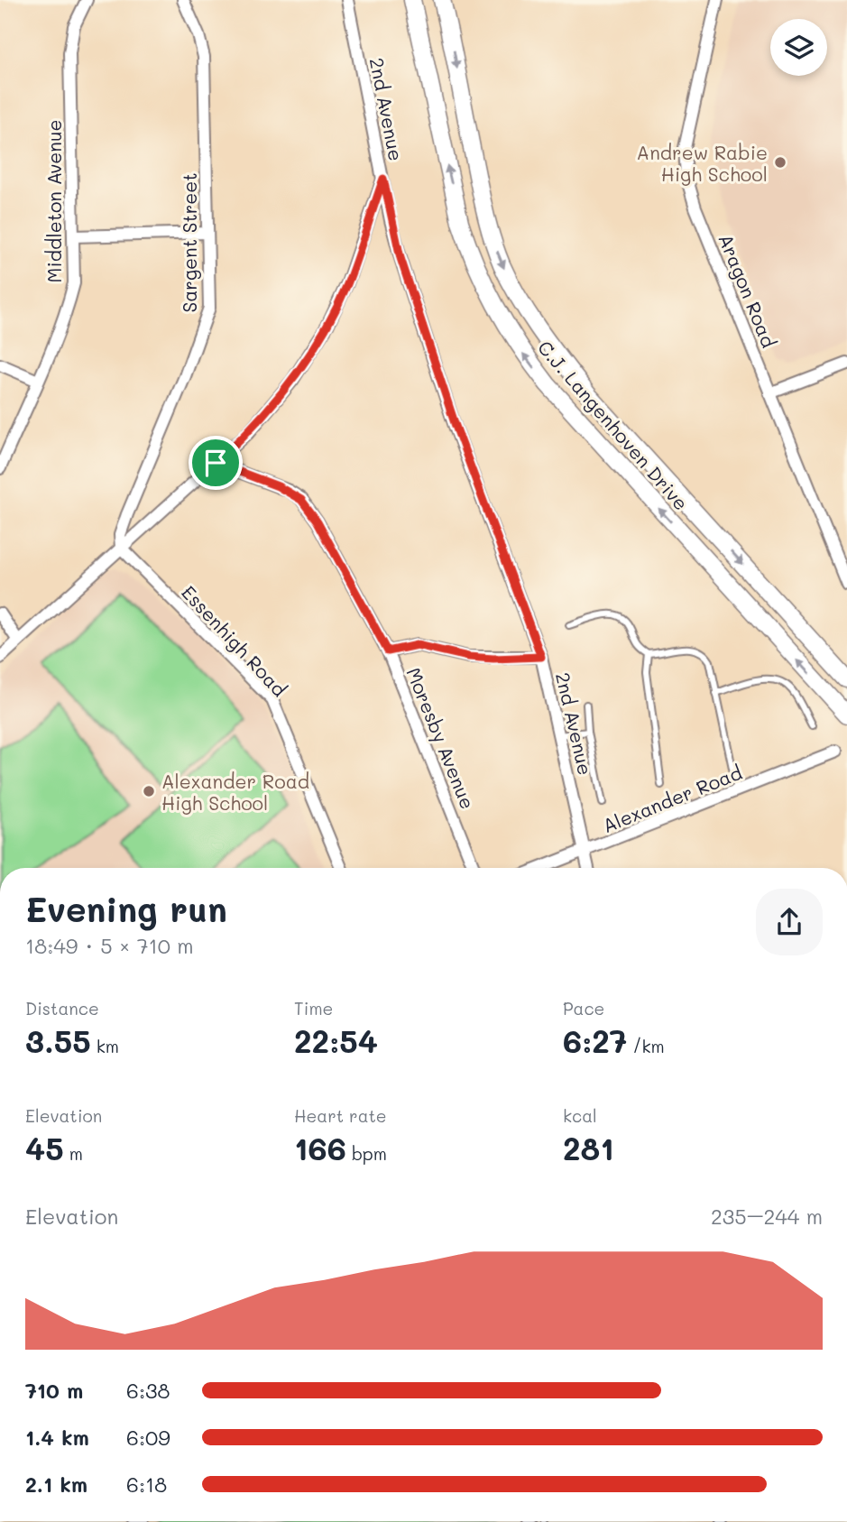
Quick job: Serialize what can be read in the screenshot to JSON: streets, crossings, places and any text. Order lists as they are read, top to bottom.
{
  "streets": {
    "main road": ["C.J. Langenhoven Drive"],
    "street": [
      "2nd Avenue",
      "Middleton Avenue",
      "Sargent Street",
      "Aragon Road",
      "Essenhigh Road",
      "Moresby Avenue",
      "Alexander Road"
    ]
  },
  "crossings": [
    ["2nd Avenue", "Alexander Road"],
    ["Sargent Street", "Essenhigh Road"]
  ],
  "places": ["Andrew Rabie High School", "Alexander Road High School"],
  "page": {
    "heading": ["Evening run", "18:49 · 5 × 710 m"],
    "stats": [
      ["Distance", "3.55 km"],
      ["Time", "22:54"],
      ["Pace", "6:27 /km"],
      ["Elevation", "45 m"],
      ["Heart rate", "166 bpm"],
      ["kcal", "281"]
    ],
    "chart": ["Elevation", "235–244 m"],
    "list": [
      {
        "name": "710 m",
        "note": "6:38"
      },
      {
        "name": "1.4 km",
        "note": "6:09"
      },
      {
        "name": "2.1 km",
        "note": "6:18"
      }
    ]
  }
}
